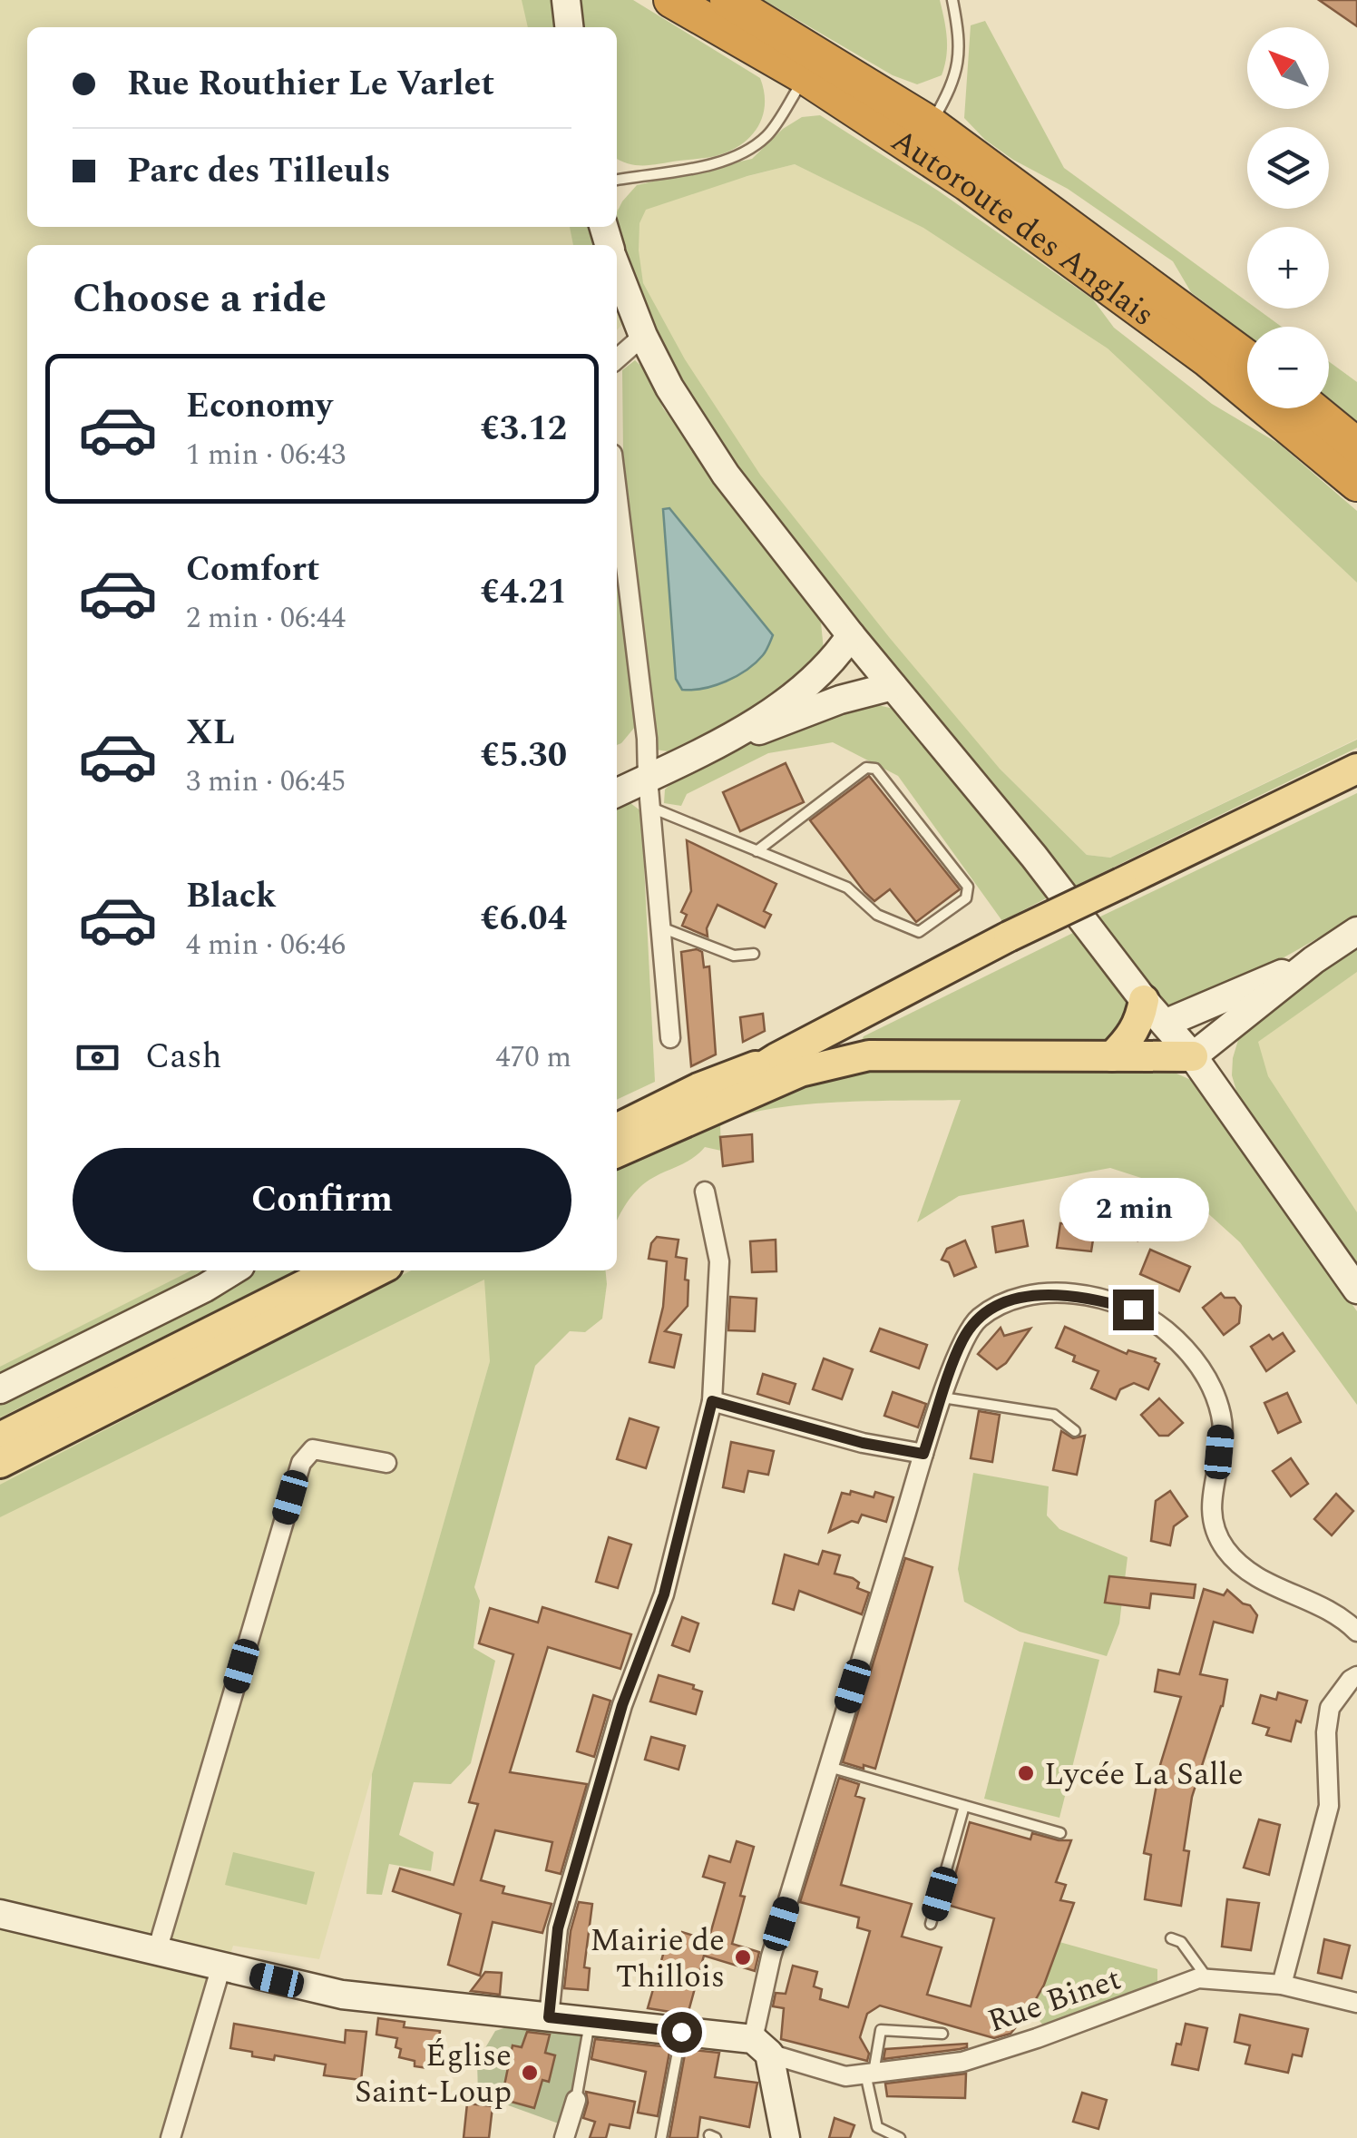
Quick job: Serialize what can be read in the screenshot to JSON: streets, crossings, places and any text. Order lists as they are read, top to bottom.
{
  "streets": {
    "highway": ["Autoroute des Anglais"],
    "street": ["Rue Binet"]
  },
  "places": ["Lycée La Salle", "Mairie de Thillois", "Église Saint-Loup"],
  "north": "top left",
  "page": {
    "map_buttons": ["+", "−"],
    "banner": ["Rue Routhier Le Varlet", "Parc des Tilleuls"],
    "heading": "Choose a ride",
    "list": [
      {
        "name": "Economy",
        "note": "1 min · 06:43",
        "value": "€3.12"
      },
      {
        "name": "Comfort",
        "note": "2 min · 06:44",
        "value": "€4.21"
      },
      {
        "name": "XL",
        "note": "3 min · 06:45",
        "value": "€5.30"
      },
      {
        "name": "Black",
        "note": "4 min · 06:46",
        "value": "€6.04"
      }
    ],
    "pay": ["Cash", "470 m"],
    "buttons": "Confirm",
    "bubble": "2 min"
  }
}
